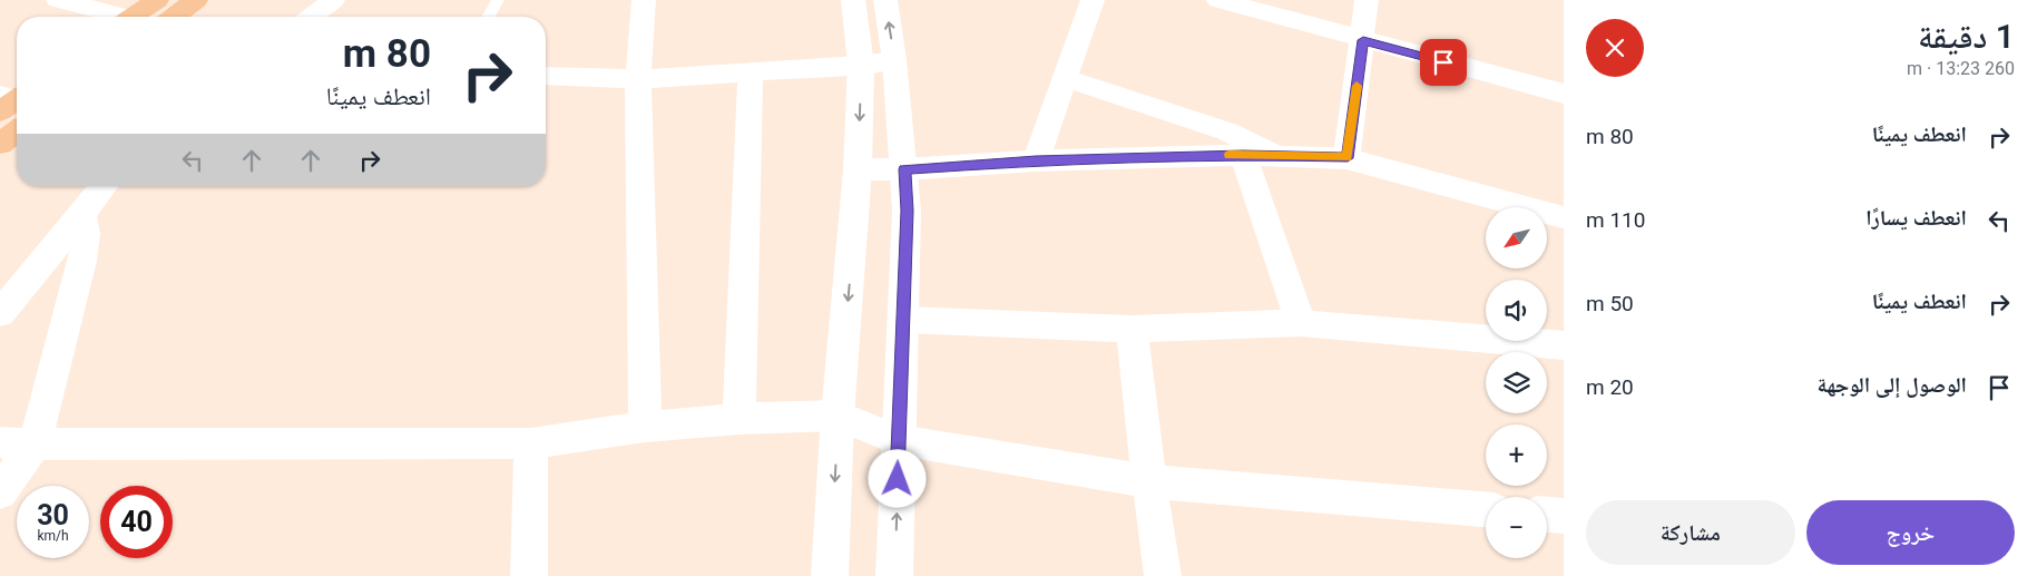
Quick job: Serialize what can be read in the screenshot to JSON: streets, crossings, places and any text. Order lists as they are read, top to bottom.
{
  "north": "bottom left",
  "page": {
    "heading": ["1 دقيقة", "260 m · 13:23"],
    "turn": ["80 m", "انعطف يمينًا"],
    "list": [
      {
        "name": "انعطف يمينًا",
        "value": "80 m"
      },
      {
        "name": "انعطف يسارًا",
        "value": "110 m"
      },
      {
        "name": "انعطف يمينًا",
        "value": "50 m"
      },
      {
        "name": "الوصول إلى الوجهة",
        "value": "20 m"
      }
    ],
    "map_buttons": ["+", "−"],
    "speed": "30 km/h",
    "limit": "40",
    "buttons": ["خروج", "مشاركة"]
  }
}
